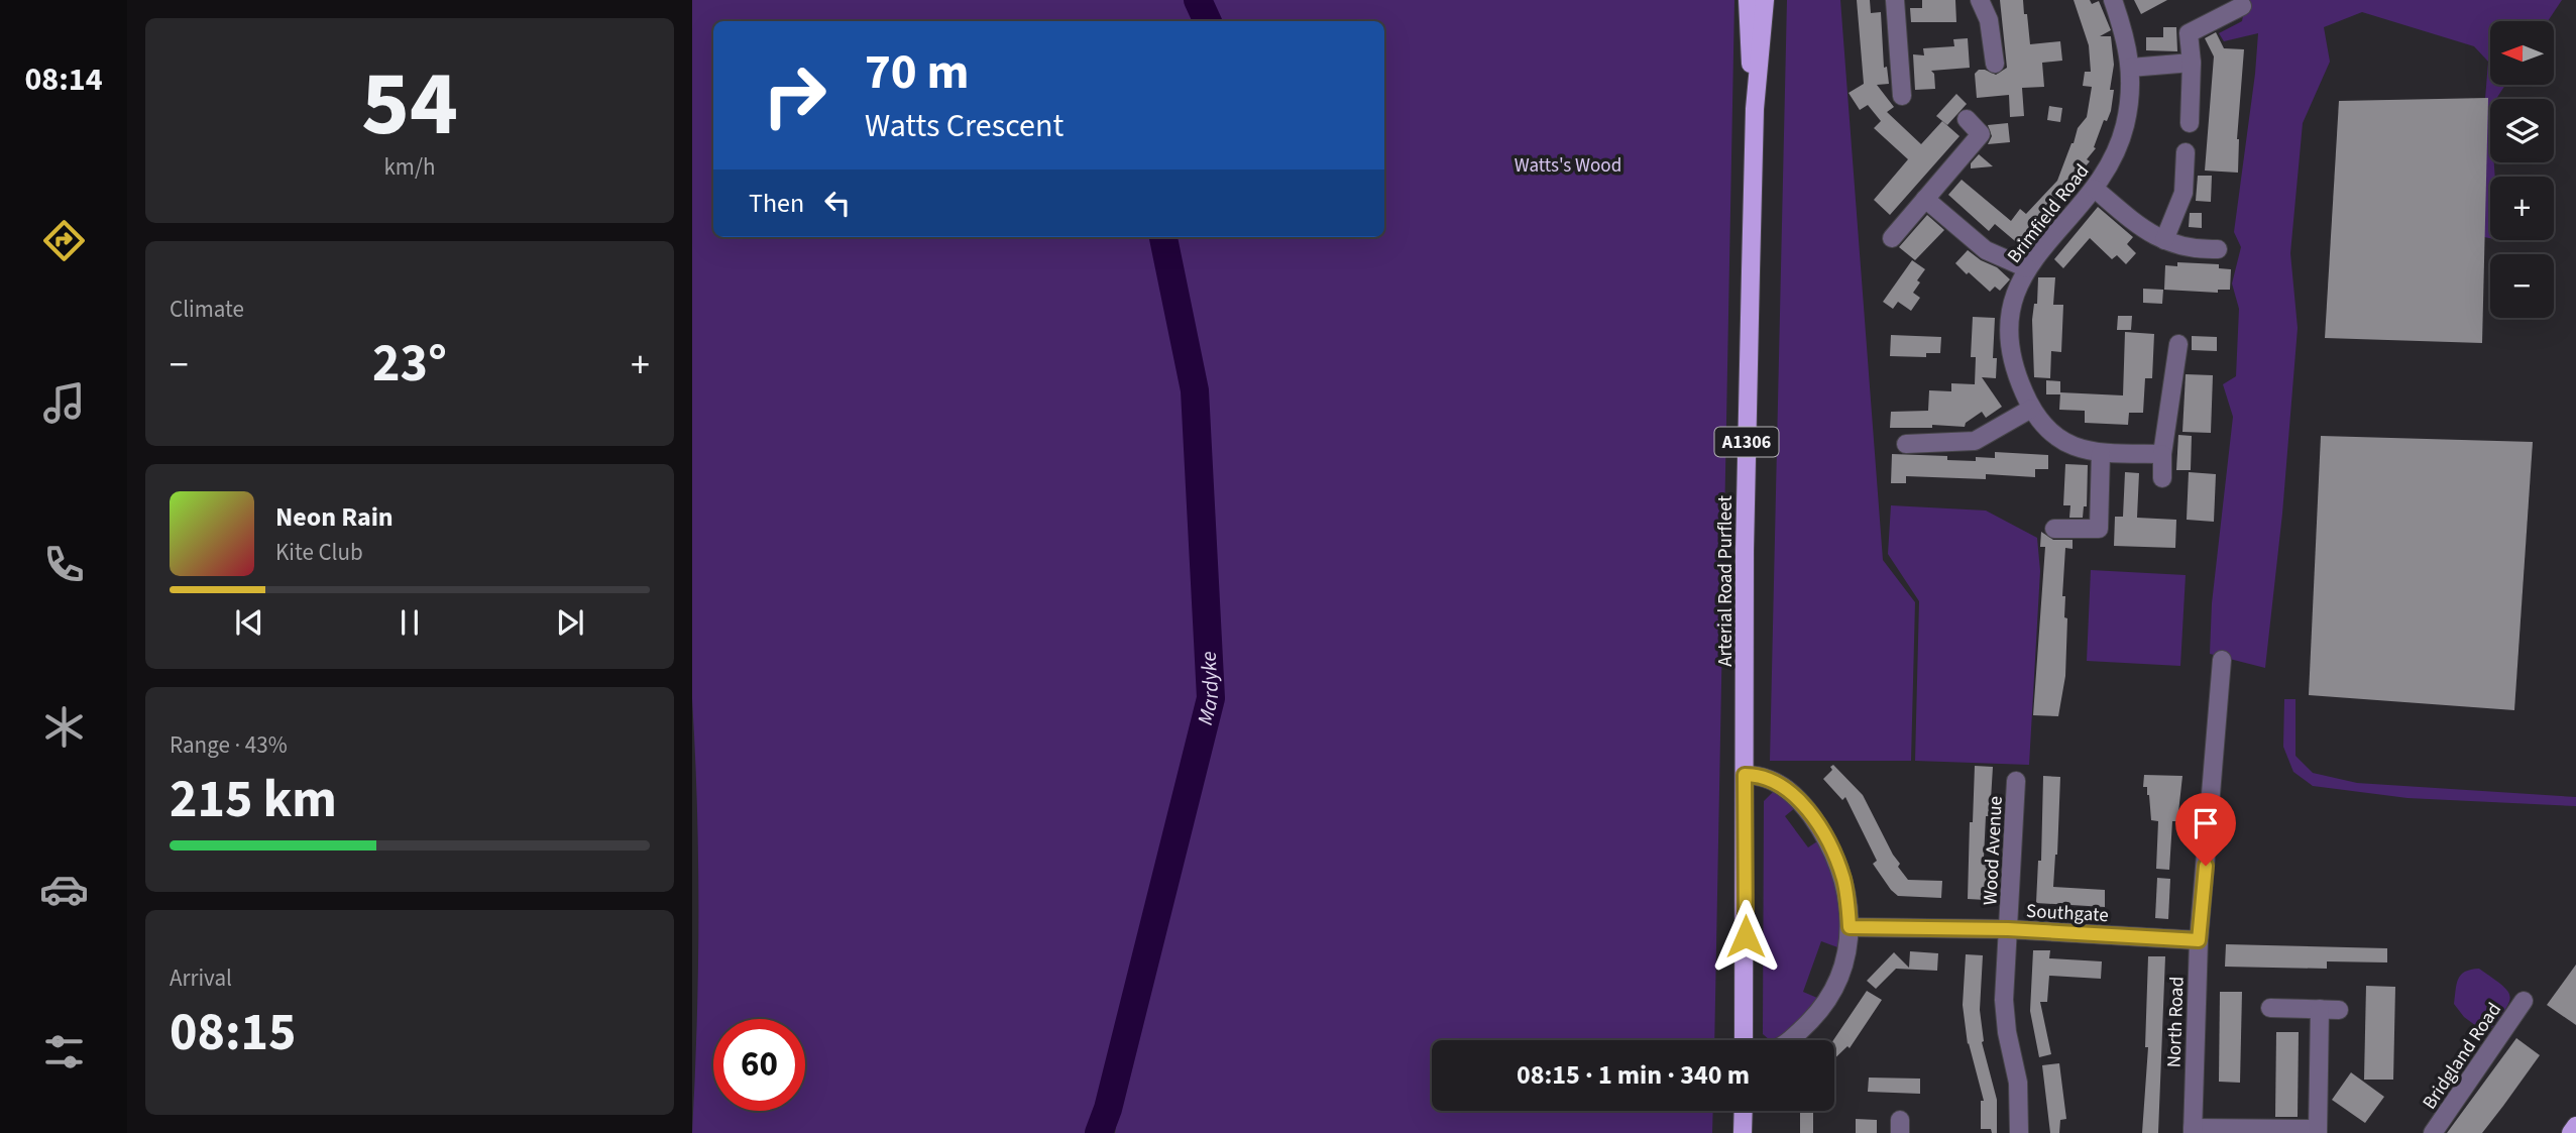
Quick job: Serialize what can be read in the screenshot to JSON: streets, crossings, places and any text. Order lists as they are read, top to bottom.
{
  "streets": {
    "main road": ["A1306", "Arterial Road Purfleet"],
    "street": [
      "Brimfield Road",
      "Wood Avenue",
      "Southgate",
      "North Road",
      "Bridgland Road"
    ]
  },
  "crossings": [
    ["Wood Avenue", "Southgate"],
    ["Southgate", "North Road"]
  ],
  "water": ["Mardyke"],
  "parks": ["Watts's Wood"],
  "north": "left",
  "page": {
    "tabs": "08:14",
    "tile": [
      ["54", "km/h"],
      "Climate",
      ["Range · 43%", "215 km"],
      ["Arrival", "08:15"]
    ],
    "map_buttons": ["+", "−"],
    "turn": ["70 m", "Watts Crescent"],
    "then": "Then",
    "heat": ["−", "23°", "+"],
    "song": ["Neon Rain", "Kite Club"],
    "limit": "60",
    "trip": "08:15 · 1 min · 340 m"
  }
}
